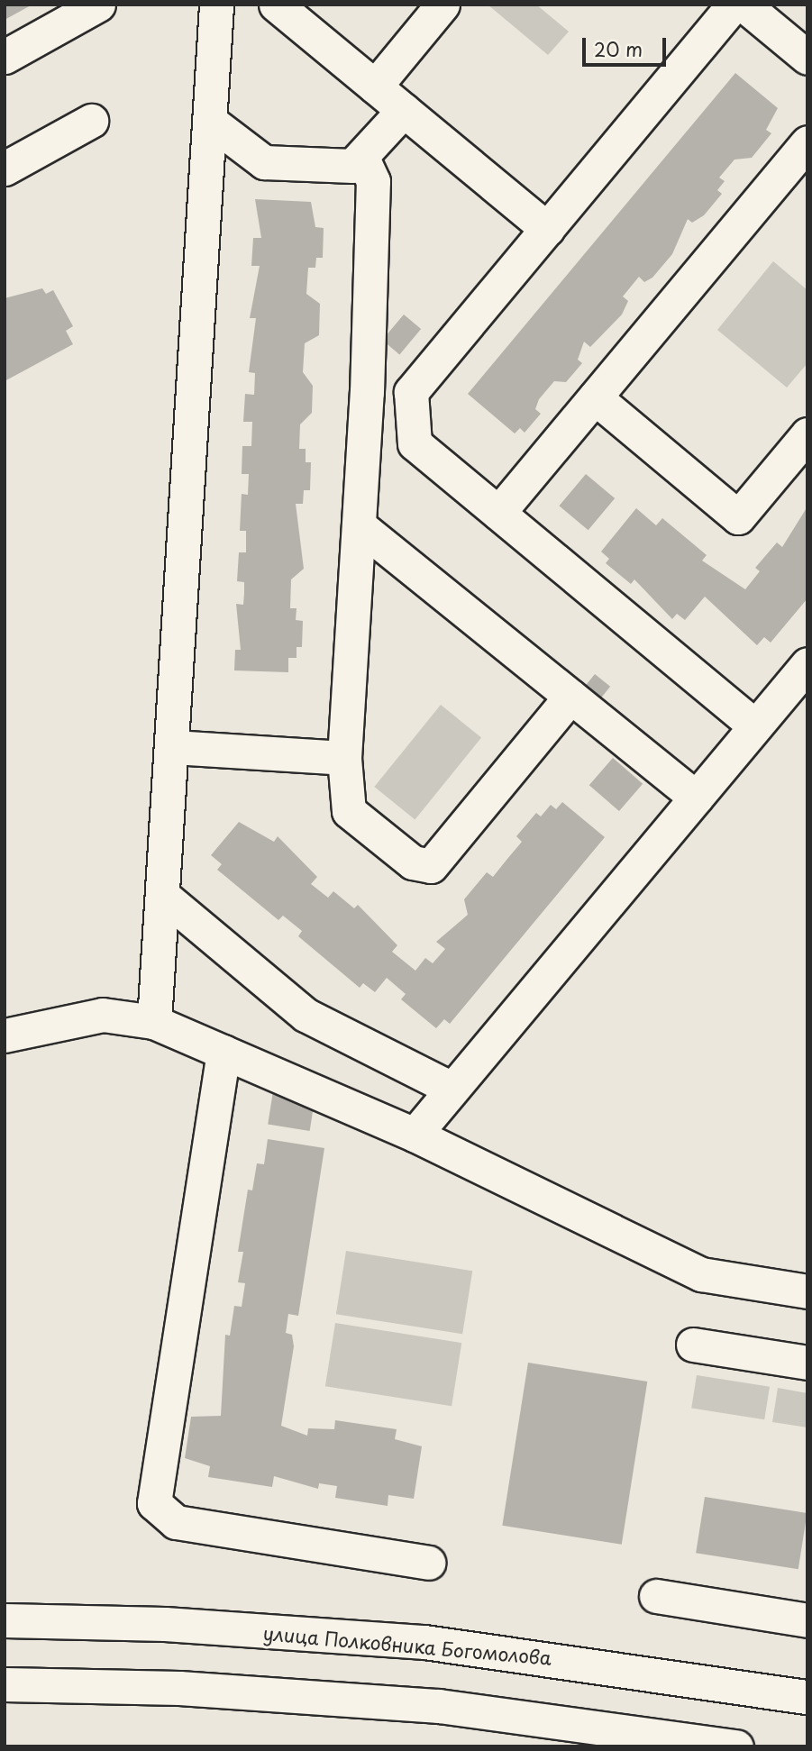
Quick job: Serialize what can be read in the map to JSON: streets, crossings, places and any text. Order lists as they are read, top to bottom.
{
  "streets": {
    "street": ["улица Полковника Богомолова"]
  },
  "scale_bar": "20 m"
}
